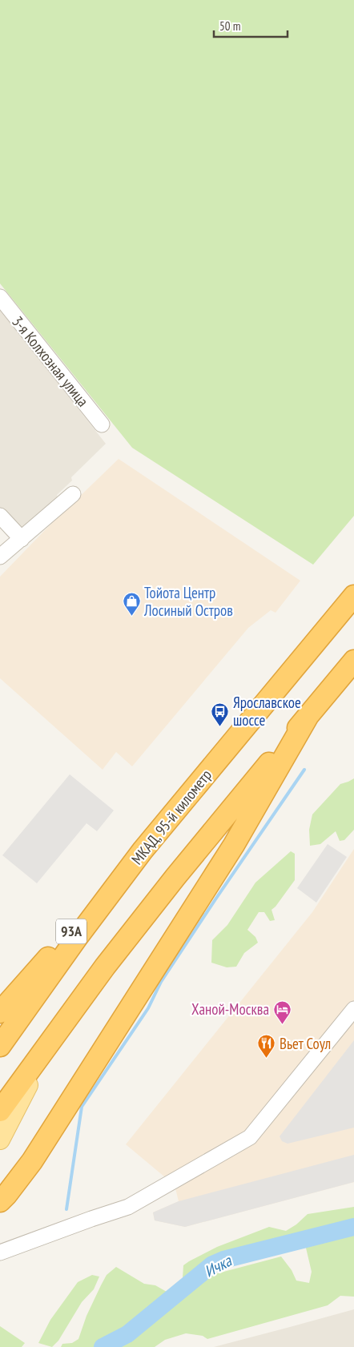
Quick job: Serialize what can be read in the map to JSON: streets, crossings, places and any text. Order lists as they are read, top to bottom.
{
  "streets": {
    "highway": ["МКАД, 95-й километр", "93A"],
    "street": ["3-я Колхозная улица"]
  },
  "crossings": [
    ["МКАД, 95-й километр", "93A"]
  ],
  "water": ["Ичка"],
  "places": {
    "shop": ["Тойота Центр Лосиный Остров"],
    "bus stop": ["Ярославское шоссе"],
    "hotel": ["Ханой-Москва"],
    "restaurant": ["Вьет Соул"]
  },
  "scale_bar": "50 m"
}
